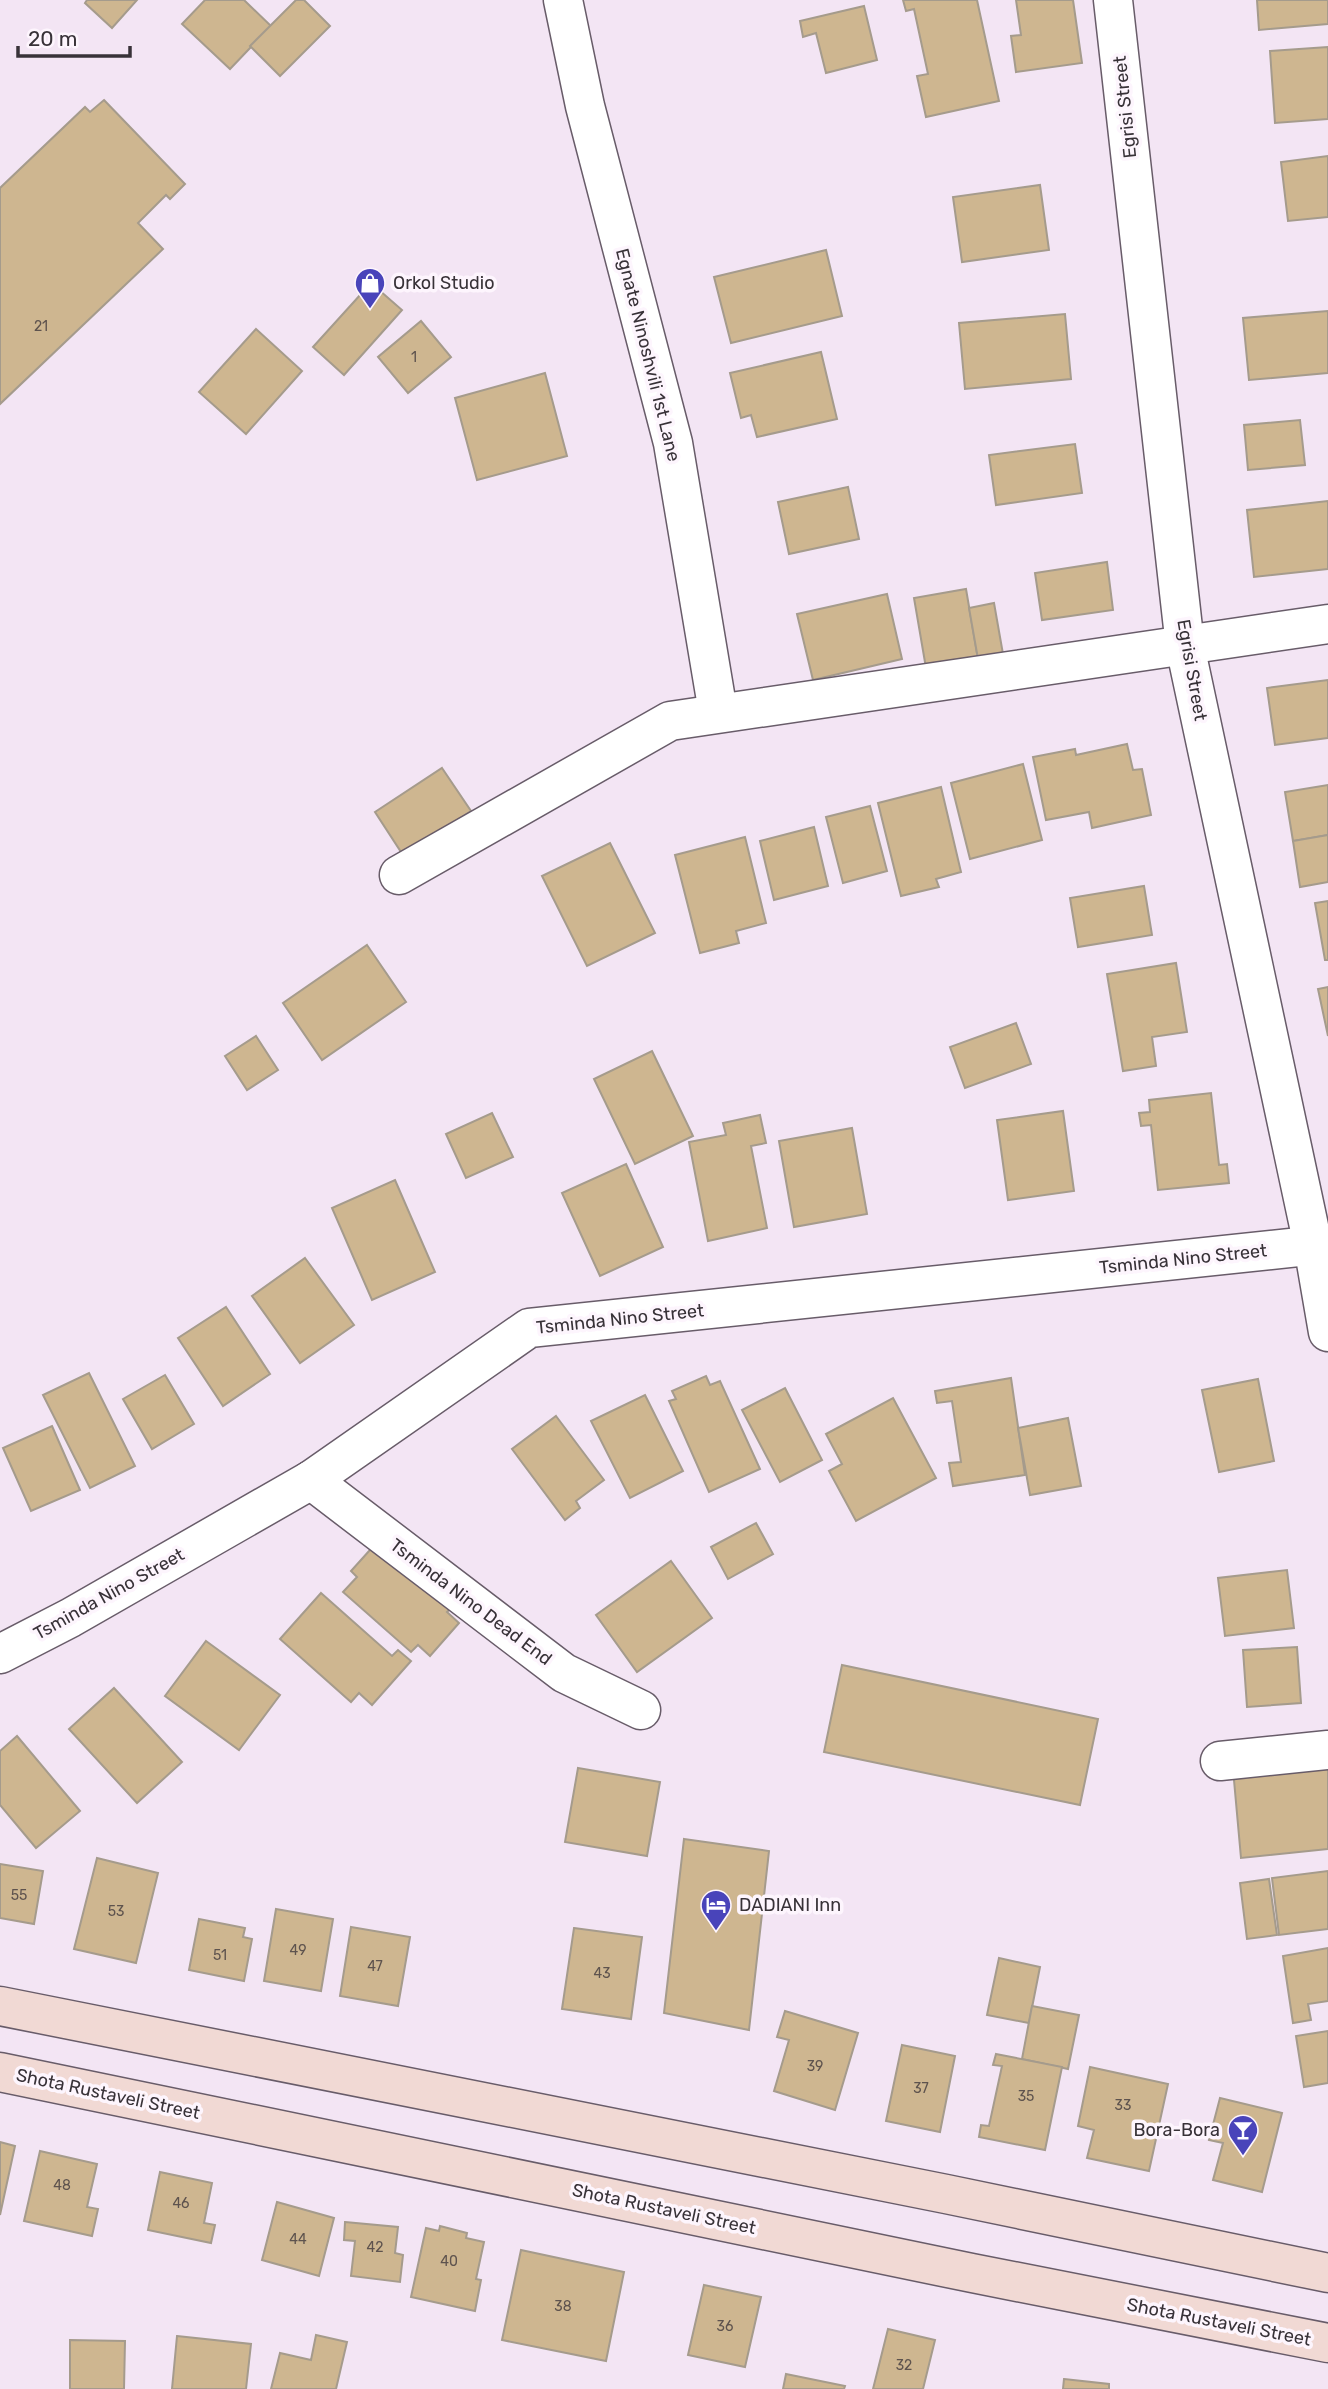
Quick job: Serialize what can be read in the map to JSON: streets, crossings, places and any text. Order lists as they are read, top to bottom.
{
  "streets": {
    "street": [
      "Egrisi Street",
      "Egnate Ninoshvili 1st Lane",
      "Tsminda Nino Street",
      "Tsminda Nino Dead End",
      "Shota Rustaveli Street"
    ]
  },
  "crossings": [
    ["Egrisi Street", "Tsminda Nino Street"],
    ["Tsminda Nino Street", "Tsminda Nino Dead End"]
  ],
  "places": {
    "shop": ["Orkol Studio"],
    "hotel": ["DADIANI Inn"],
    "bar": ["Bora-Bora"]
  },
  "house_numbers": [
    "21",
    "1",
    "55",
    "53",
    "49",
    "51",
    "47",
    "43",
    "39",
    "37",
    "35",
    "33",
    "48",
    "46",
    "44",
    "42",
    "40",
    "38",
    "36",
    "32"
  ],
  "scale_bar": "20 m"
}
